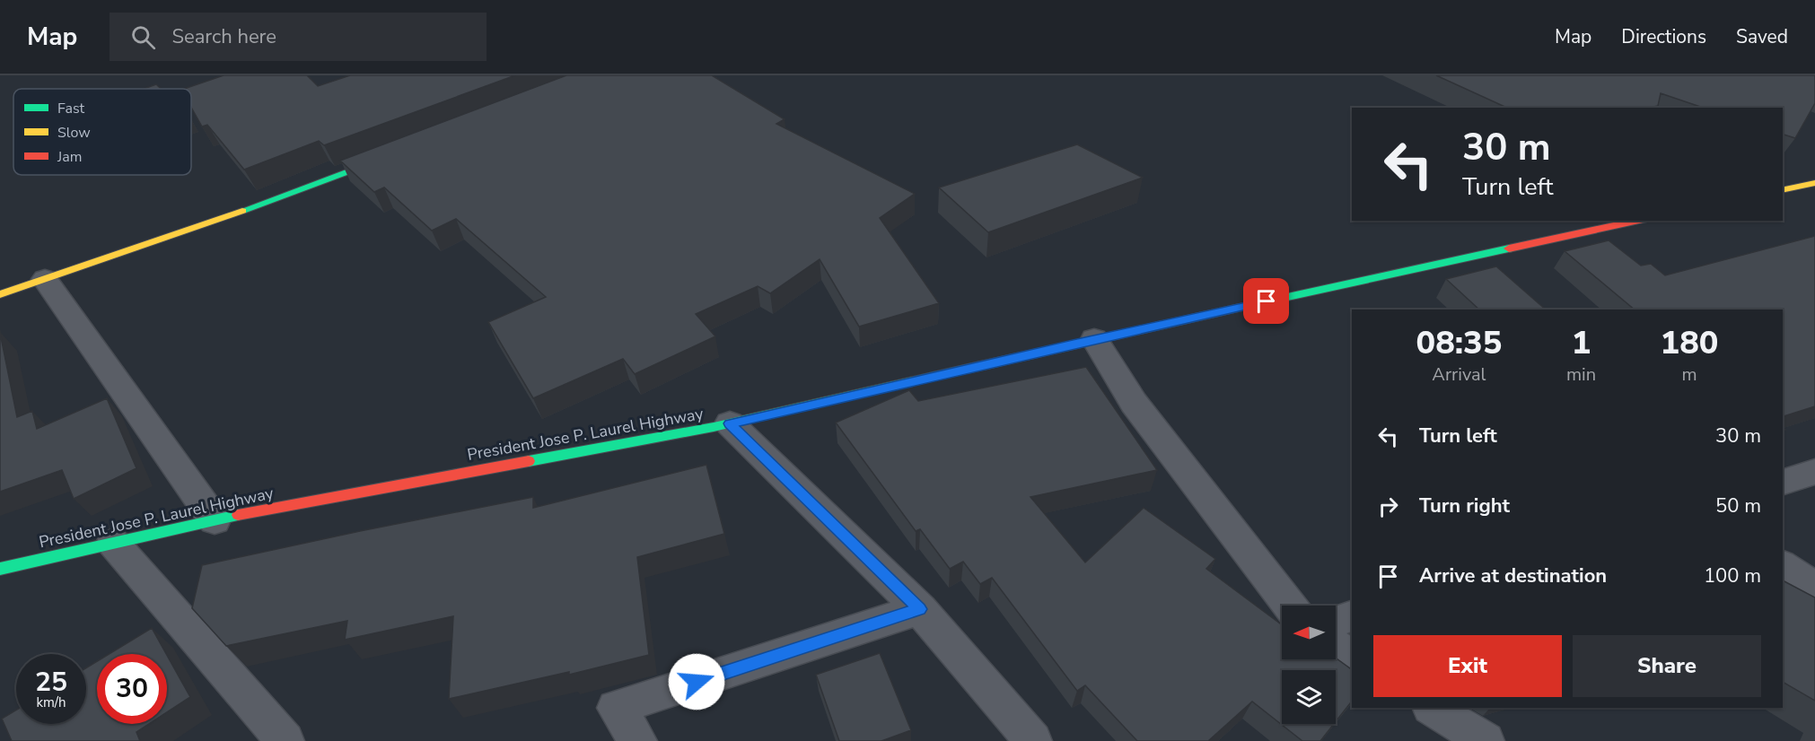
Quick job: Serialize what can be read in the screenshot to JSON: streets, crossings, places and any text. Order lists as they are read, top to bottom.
{
  "streets": {
    "main road": ["President Jose P. Laurel Highway"]
  },
  "legend": ["Fast", "Slow", "Jam"],
  "north": "left",
  "page": {
    "header": "Map",
    "search": "Search here",
    "nav": ["Map", "Directions", "Saved"],
    "turn": ["30 m", "Turn left"],
    "eta": [
      "08:35",
      "Arrival",
      "1",
      "min",
      "180",
      "m"
    ],
    "list": [
      {
        "name": "Turn left",
        "value": "30 m"
      },
      {
        "name": "Turn right",
        "value": "50 m"
      },
      {
        "name": "Arrive at destination",
        "value": "100 m"
      }
    ],
    "buttons": ["Exit", "Share"],
    "speed": "25 km/h",
    "limit": "30"
  }
}
